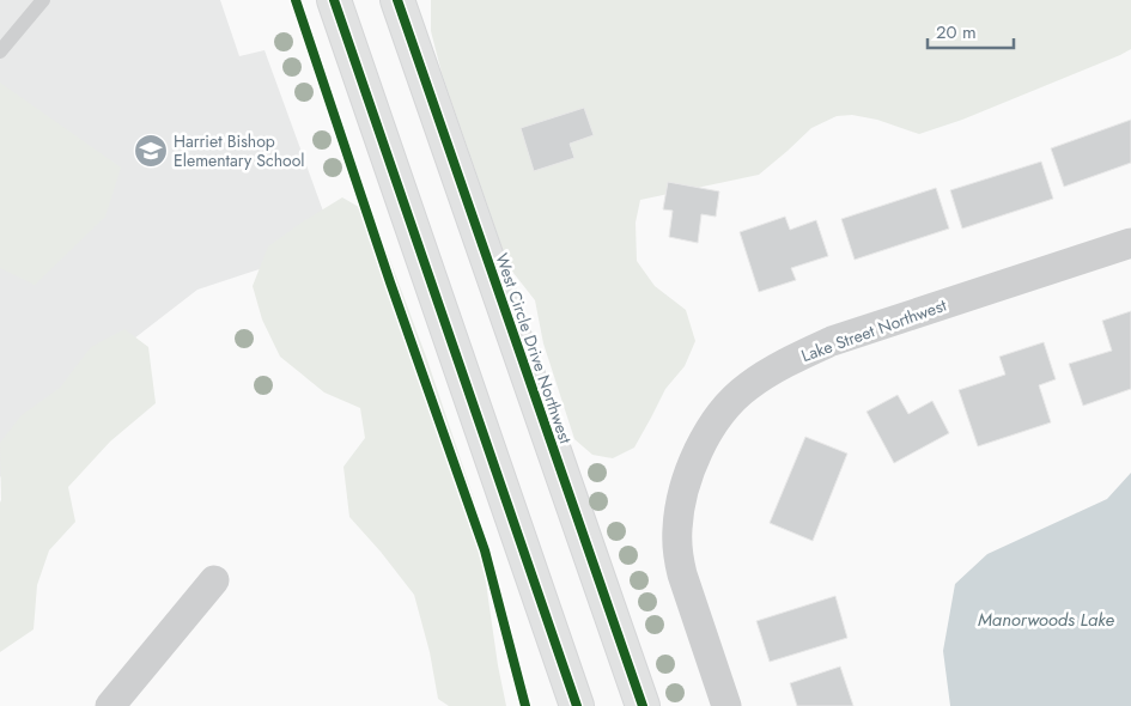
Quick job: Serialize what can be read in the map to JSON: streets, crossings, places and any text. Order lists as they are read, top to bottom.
{
  "streets": {
    "main road": ["West Circle Drive Northwest"],
    "street": ["Lake Street Northwest"]
  },
  "water": ["Manorwoods Lake"],
  "places": {
    "school or university": ["Harriet Bishop Elementary School"]
  },
  "scale_bar": "20 m"
}
